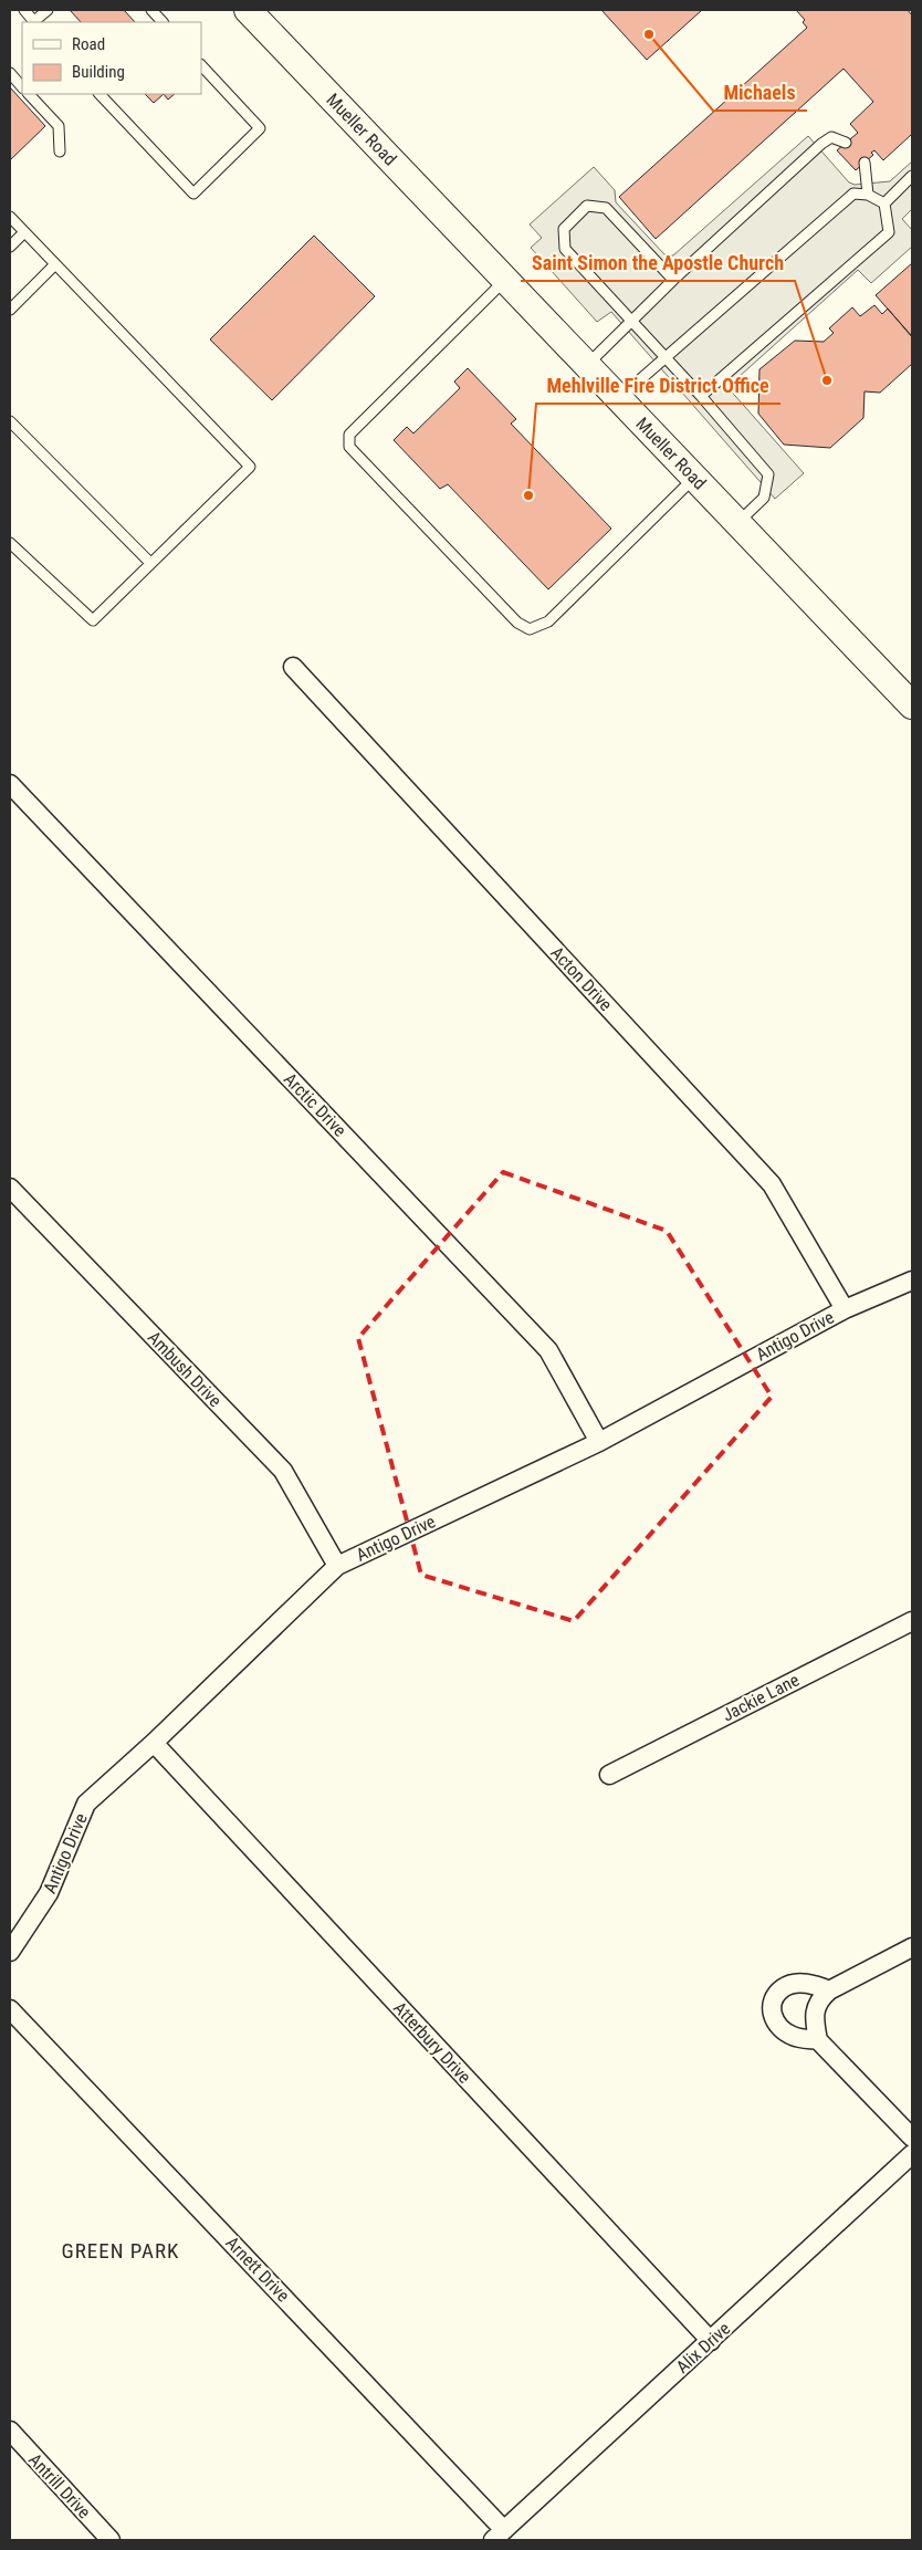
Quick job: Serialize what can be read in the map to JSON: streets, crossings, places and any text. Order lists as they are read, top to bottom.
{
  "streets": {
    "street": [
      "Mueller Road",
      "Acton Drive",
      "Arctic Drive",
      "Antigo Drive",
      "Ambush Drive",
      "Jackie Lane",
      "Atterbury Drive",
      "Arnett Drive",
      "Alix Drive",
      "Antrill Drive"
    ]
  },
  "crossings": [
    ["Acton Drive", "Antigo Drive"],
    ["Arctic Drive", "Antigo Drive"],
    ["Antigo Drive", "Ambush Drive"],
    ["Antigo Drive", "Atterbury Drive"],
    ["Atterbury Drive", "Alix Drive"],
    ["Arnett Drive", "Alix Drive"]
  ],
  "districts": ["GREEN PARK"],
  "places": ["Michaels", "Saint Simon the Apostle Church", "Mehlville Fire District Office"],
  "legend": ["Road", "Building"]
}
